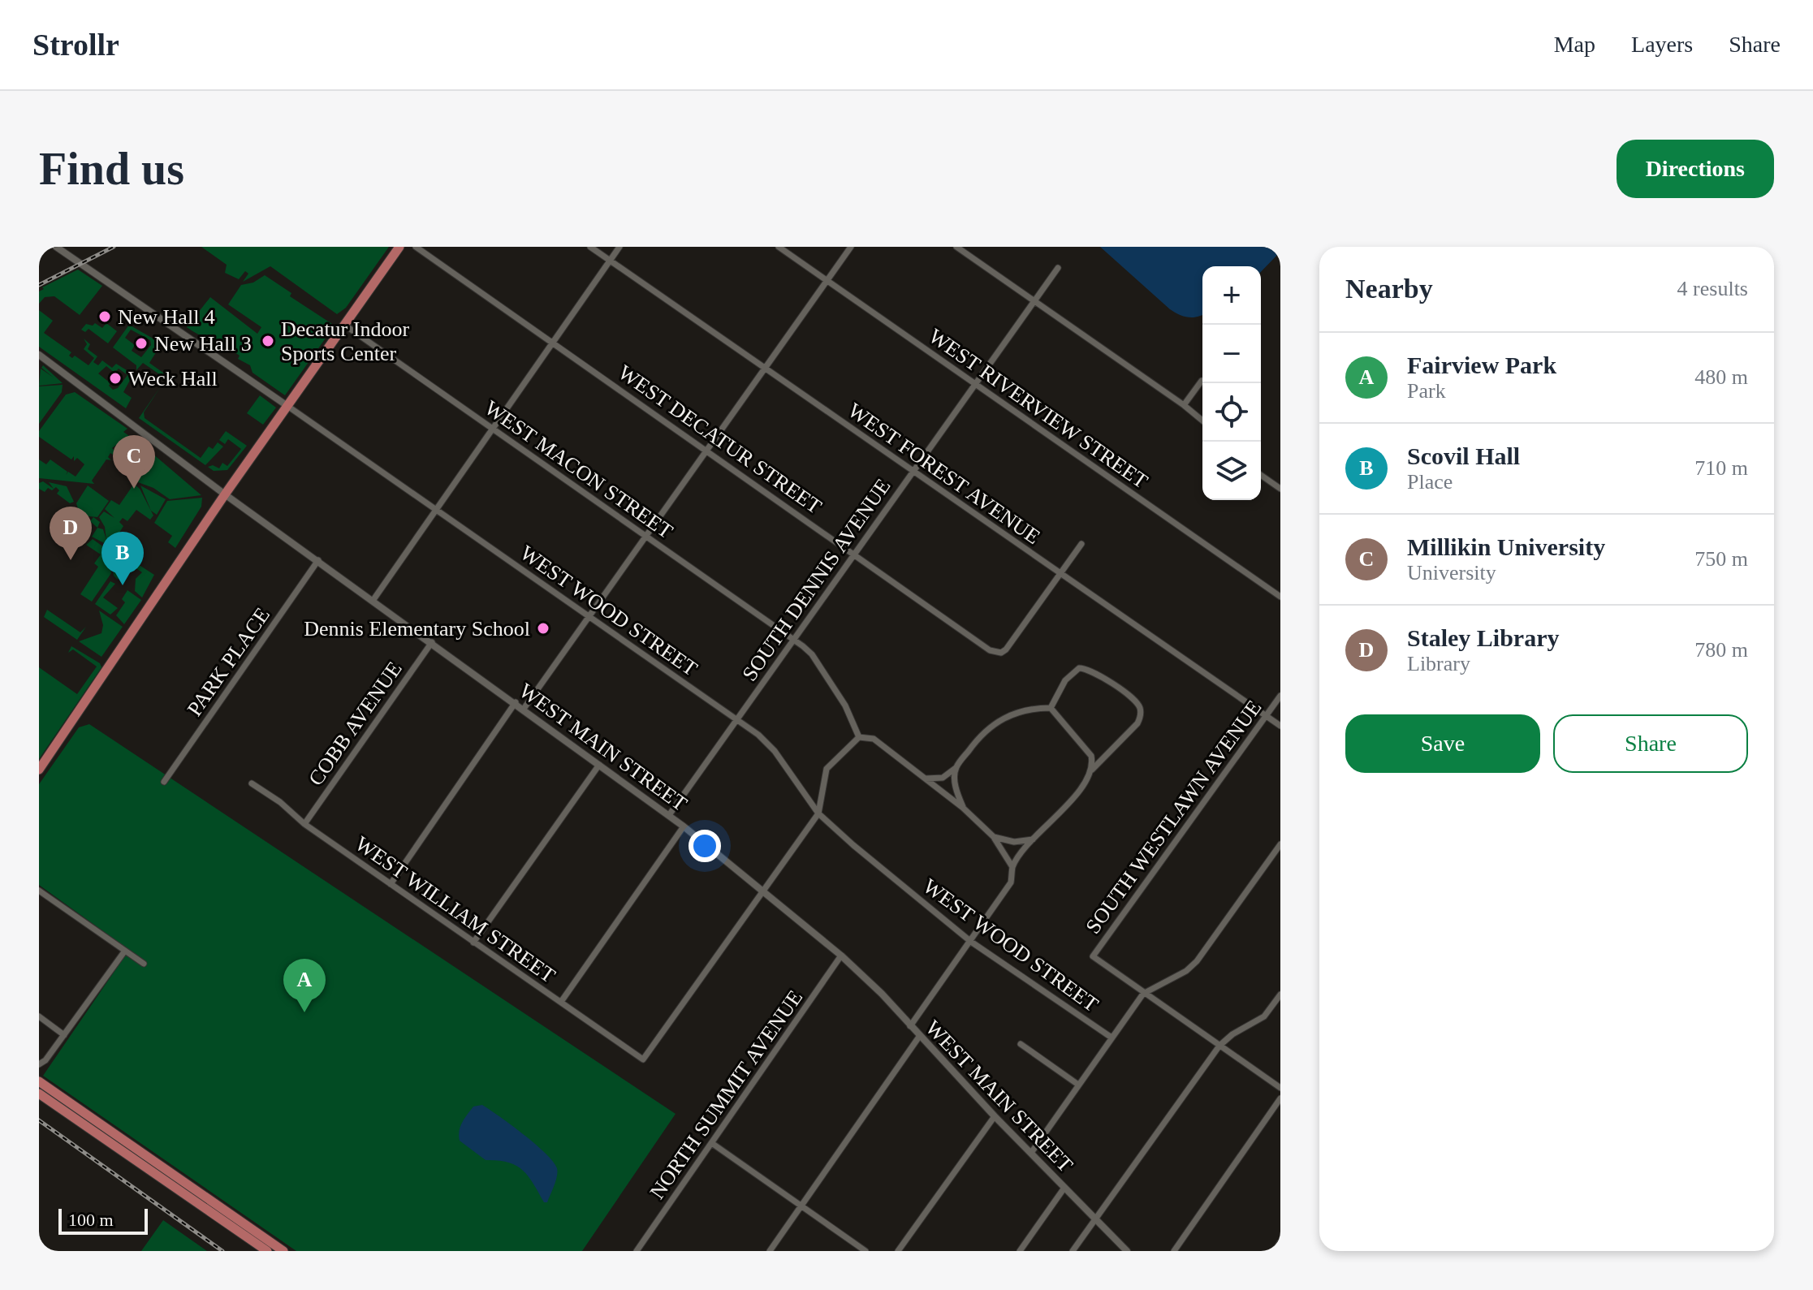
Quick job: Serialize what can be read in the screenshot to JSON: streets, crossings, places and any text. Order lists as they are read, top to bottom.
{
  "streets": {
    "street": [
      "WEST RIVERVIEW STREET",
      "WEST DECATUR STREET",
      "WEST MACON STREET",
      "WEST FOREST AVENUE",
      "SOUTH DENNIS AVENUE",
      "WEST WOOD STREET",
      "PARK PLACE",
      "COBB AVENUE",
      "WEST MAIN STREET",
      "SOUTH WESTLAWN AVENUE",
      "WEST WILLIAM STREET",
      "NORTH SUMMIT AVENUE"
    ]
  },
  "crossings": [
    ["WEST RIVERVIEW STREET", "SOUTH DENNIS AVENUE"],
    ["WEST DECATUR STREET", "WEST FOREST AVENUE"],
    ["WEST DECATUR STREET", "SOUTH DENNIS AVENUE"],
    ["WEST MACON STREET", "SOUTH DENNIS AVENUE"],
    ["WEST FOREST AVENUE", "SOUTH DENNIS AVENUE"],
    ["WEST FOREST AVENUE", "SOUTH WESTLAWN AVENUE"],
    ["SOUTH DENNIS AVENUE", "WEST WOOD STREET"],
    ["SOUTH DENNIS AVENUE", "WEST MAIN STREET"],
    ["PARK PLACE", "WEST MAIN STREET"],
    ["COBB AVENUE", "WEST MAIN STREET"],
    ["COBB AVENUE", "WEST WILLIAM STREET"],
    ["WEST MAIN STREET", "WEST WILLIAM STREET"],
    ["WEST MAIN STREET", "NORTH SUMMIT AVENUE"]
  ],
  "places": [
    "New Hall 4",
    "Decatur Indoor Sports Center",
    "New Hall 3",
    "Weck Hall",
    "Dennis Elementary School"
  ],
  "scale_bar": "100 m",
  "page": {
    "header": "Strollr",
    "nav": ["Map", "Layers", "Share"],
    "buttons": [
      "Directions",
      ["Save", "Share"]
    ],
    "title": "Find us",
    "heading": ["Nearby", "4 results"],
    "map_buttons": ["+", "−"],
    "list": [
      {
        "mark": "A",
        "name": "Fairview Park",
        "note": "Park",
        "value": "480 m"
      },
      {
        "mark": "B",
        "name": "Scovil Hall",
        "note": "Place",
        "value": "710 m"
      },
      {
        "mark": "C",
        "name": "Millikin University",
        "note": "University",
        "value": "750 m"
      },
      {
        "mark": "D",
        "name": "Staley Library",
        "note": "Library",
        "value": "780 m"
      }
    ],
    "pins": [
      "C",
      "D",
      "B",
      "A"
    ],
    "scale": "100 m"
  }
}
